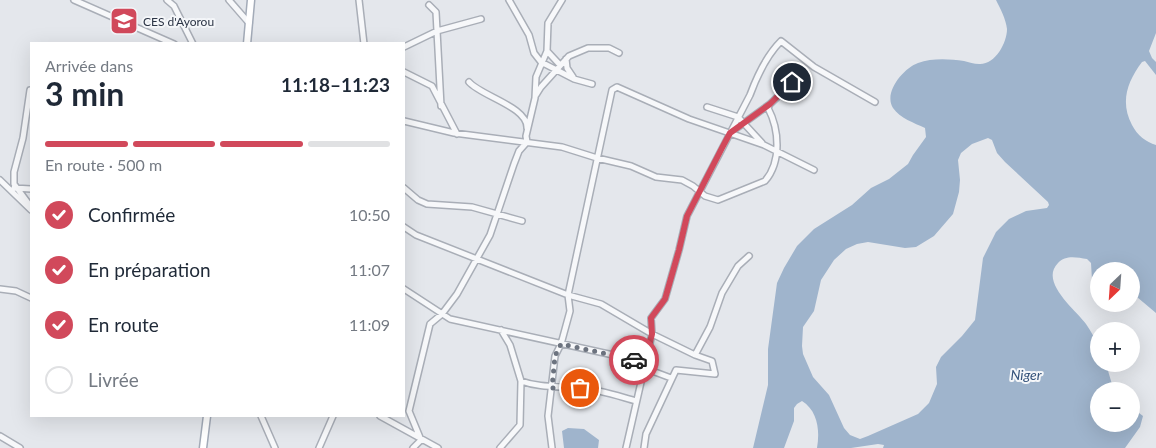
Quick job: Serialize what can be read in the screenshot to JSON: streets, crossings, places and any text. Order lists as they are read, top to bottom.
{
  "water": ["Niger"],
  "places": {
    "school or university": ["CES d'Ayorou"]
  },
  "north": "bottom left",
  "page": {
    "heading": ["3 min", "Arrivée dans", "11:18–11:23"],
    "bar": "En route · 500 m",
    "list": [
      ["Confirmée", "10:50"],
      ["En préparation", "11:07"],
      ["En route", "11:09"],
      "Livrée"
    ],
    "map_buttons": ["+", "−"]
  }
}
